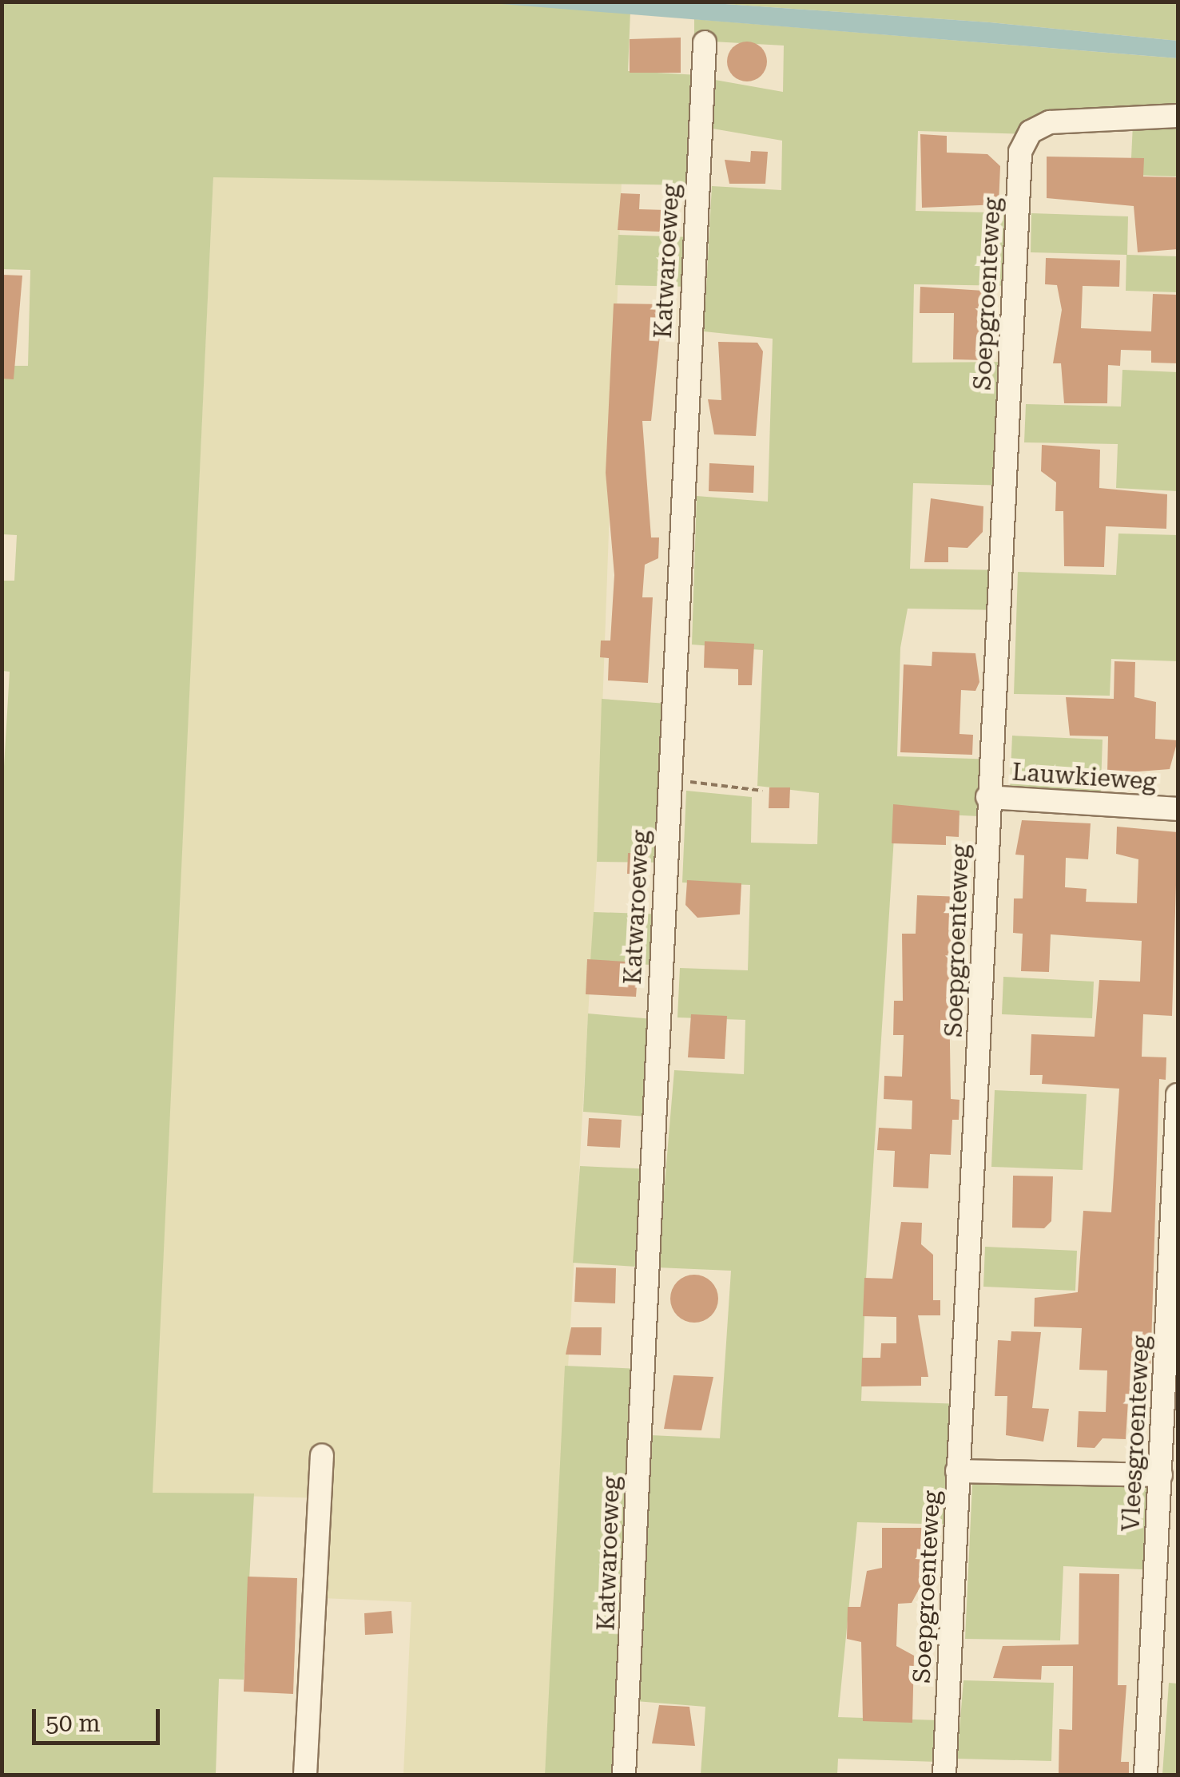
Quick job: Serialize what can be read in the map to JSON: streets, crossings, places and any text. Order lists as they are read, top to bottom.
{
  "streets": {
    "street": [
      "Katwaroeweg",
      "Soepgroenteweg",
      "Lauwkieweg",
      "Vleesgroenteweg"
    ]
  },
  "crossings": [
    ["Soepgroenteweg", "Lauwkieweg"]
  ],
  "scale_bar": "50 m"
}
